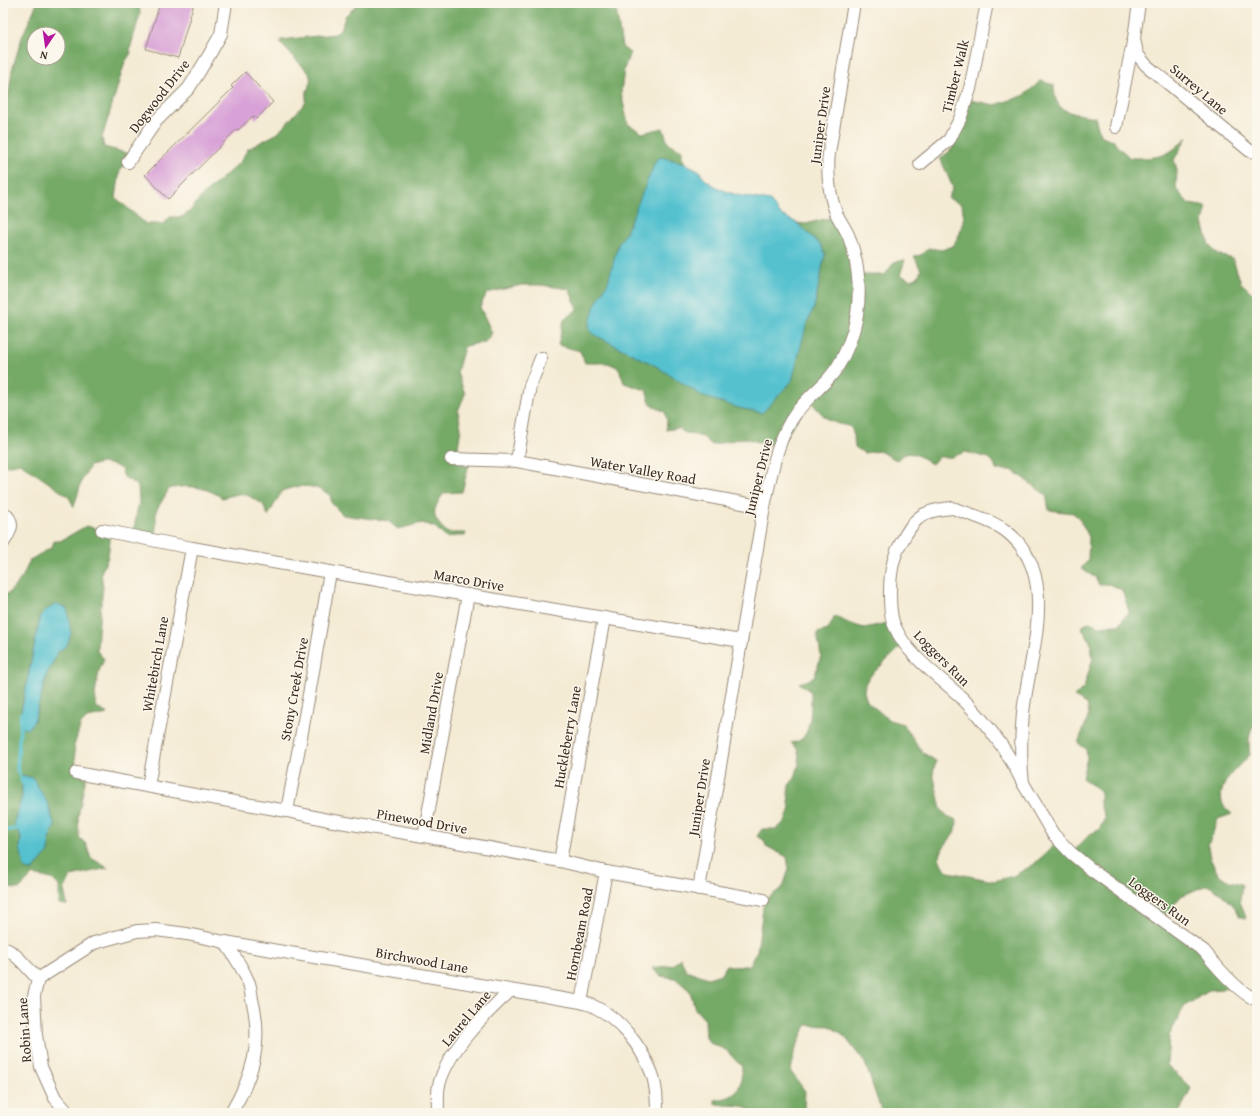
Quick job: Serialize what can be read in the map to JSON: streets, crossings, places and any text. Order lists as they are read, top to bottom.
{
  "streets": {
    "street": [
      "Timber Walk",
      "Surrey Lane",
      "Dogwood Drive",
      "Juniper Drive",
      "Water Valley Road",
      "Marco Drive",
      "Loggers Run",
      "Whitebirch Lane",
      "Stony Creek Drive",
      "Midland Drive",
      "Huckleberry Lane",
      "Pinewood Drive",
      "Hornbeam Road",
      "Birchwood Lane",
      "Laurel Lane",
      "Robin Lane"
    ]
  },
  "crossings": [
    ["Juniper Drive", "Water Valley Road"],
    ["Juniper Drive", "Marco Drive"],
    ["Juniper Drive", "Pinewood Drive"],
    ["Marco Drive", "Whitebirch Lane"],
    ["Marco Drive", "Stony Creek Drive"],
    ["Marco Drive", "Midland Drive"],
    ["Marco Drive", "Huckleberry Lane"],
    ["Whitebirch Lane", "Pinewood Drive"],
    ["Stony Creek Drive", "Pinewood Drive"],
    ["Midland Drive", "Pinewood Drive"],
    ["Huckleberry Lane", "Pinewood Drive"],
    ["Pinewood Drive", "Hornbeam Road"],
    ["Hornbeam Road", "Birchwood Lane"],
    ["Birchwood Lane", "Laurel Lane"],
    ["Birchwood Lane", "Robin Lane"]
  ],
  "north": "bottom"
}
